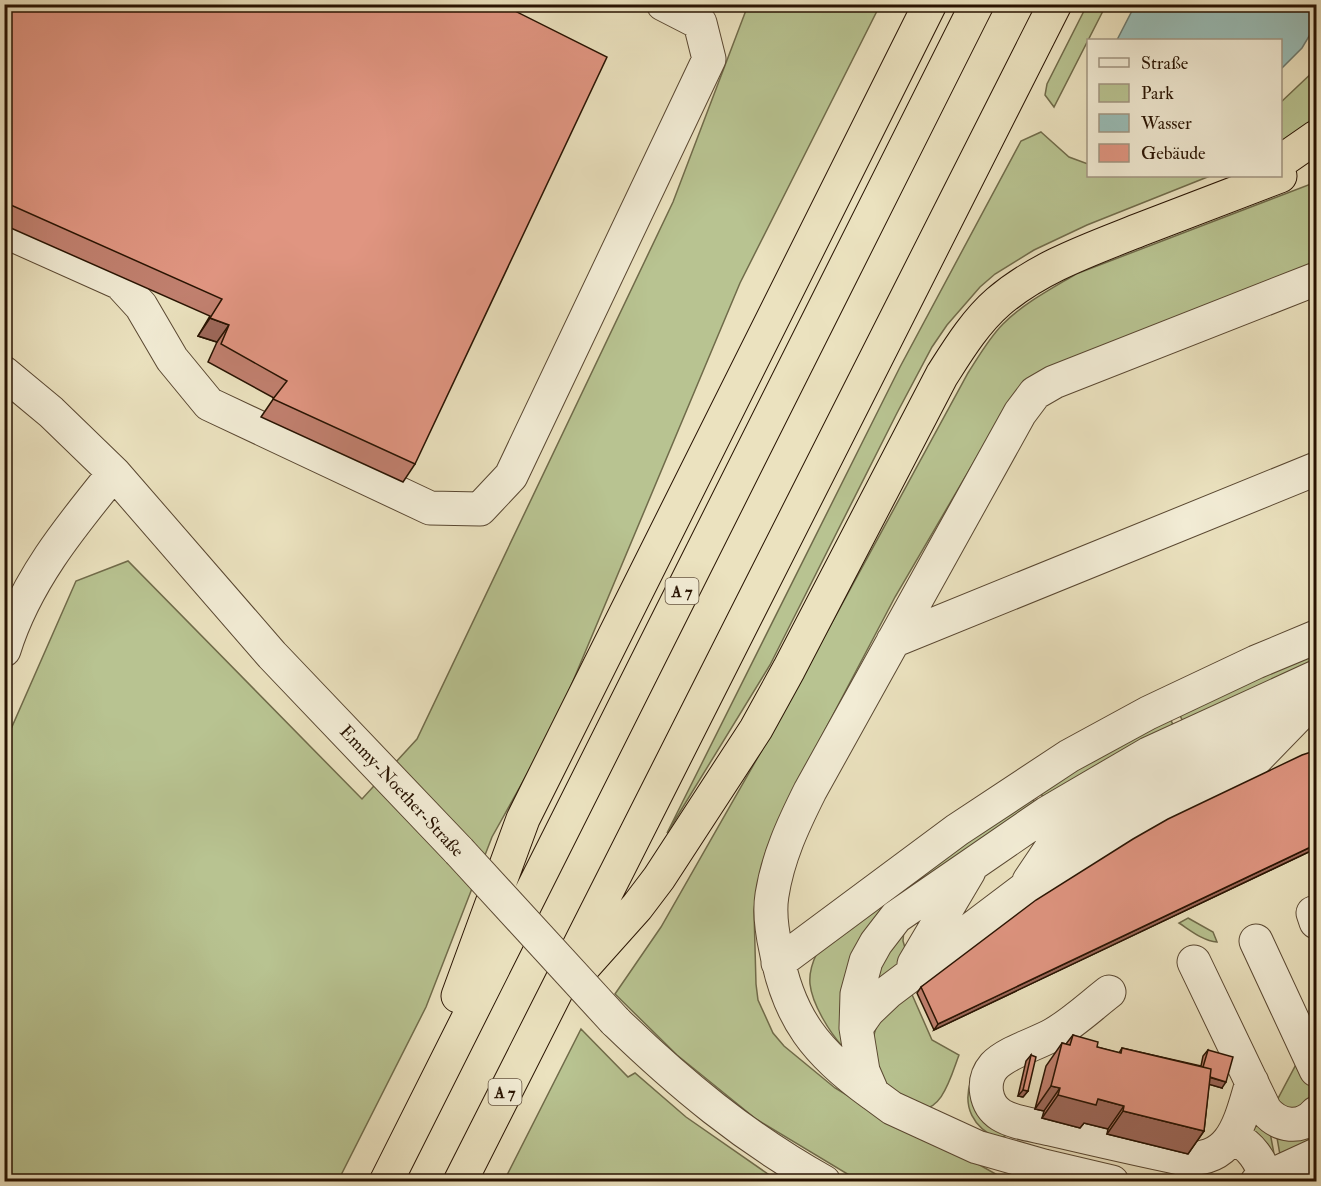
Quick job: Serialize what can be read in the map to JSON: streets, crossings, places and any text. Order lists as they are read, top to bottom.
{
  "streets": {
    "highway": ["A 7"],
    "street": ["Emmy-Noether-Straße"]
  },
  "legend": [
    "Straße",
    "Park",
    "Wasser",
    "Gebäude"
  ]
}
